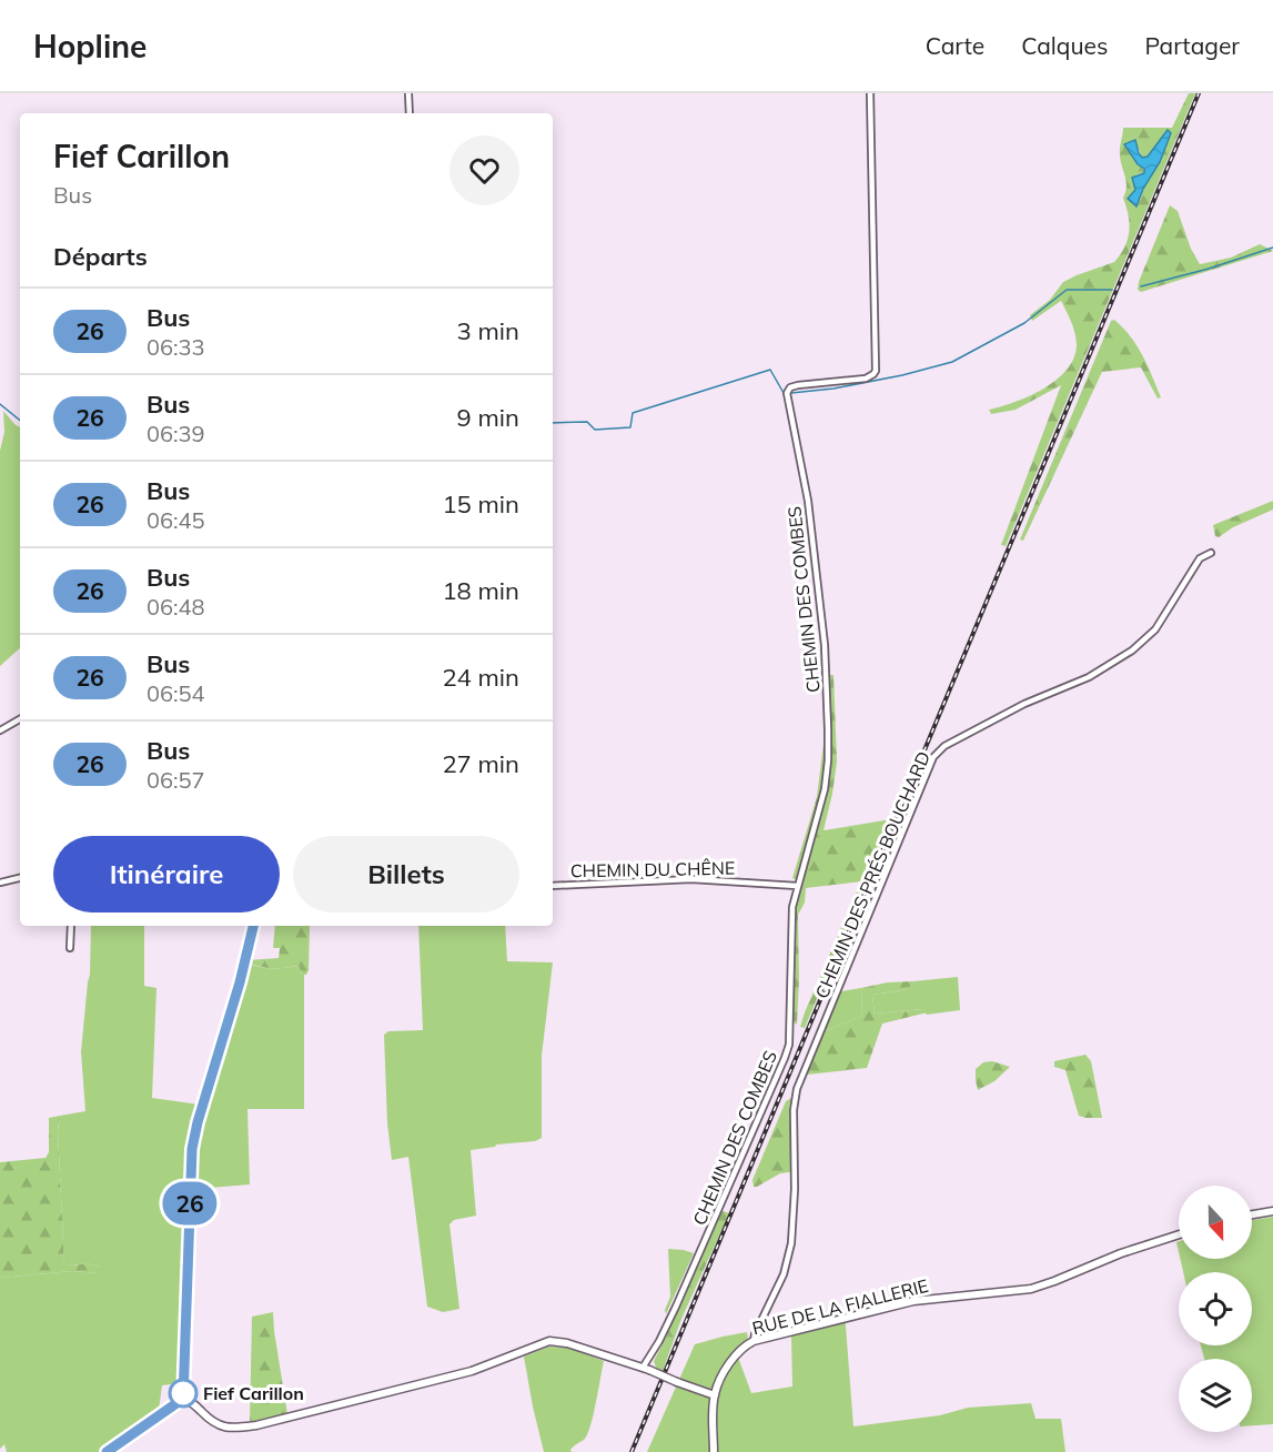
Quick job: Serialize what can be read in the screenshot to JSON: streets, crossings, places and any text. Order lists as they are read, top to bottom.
{
  "streets": {
    "street": [
      "CHEMIN DES COMBES",
      "CHEMIN DU CHÊNE",
      "CHEMIN DES PRÉS BOUCHARD",
      "RUE DE LA FIALLERIE"
    ]
  },
  "crossings": [
    ["CHEMIN DES COMBES", "CHEMIN DU CHÊNE"],
    ["CHEMIN DES PRÉS BOUCHARD", "RUE DE LA FIALLERIE"]
  ],
  "places": ["Fief Carillon"],
  "lines": ["bus line 26"],
  "north": "bottom",
  "page": {
    "header": "Hopline",
    "nav": ["Carte", "Calques", "Partager"],
    "on_map": "26",
    "heading": [
      ["Fief Carillon", "Bus"],
      "Départs"
    ],
    "list": [
      {
        "mark": "26",
        "name": "Bus",
        "note": "06:33",
        "value": "3 min"
      },
      {
        "mark": "26",
        "name": "Bus",
        "note": "06:39",
        "value": "9 min"
      },
      {
        "mark": "26",
        "name": "Bus",
        "note": "06:45",
        "value": "15 min"
      },
      {
        "mark": "26",
        "name": "Bus",
        "note": "06:48",
        "value": "18 min"
      },
      {
        "mark": "26",
        "name": "Bus",
        "note": "06:54",
        "value": "24 min"
      },
      {
        "mark": "26",
        "name": "Bus",
        "note": "06:57",
        "value": "27 min"
      }
    ],
    "buttons": ["Itinéraire", "Billets"]
  }
}
